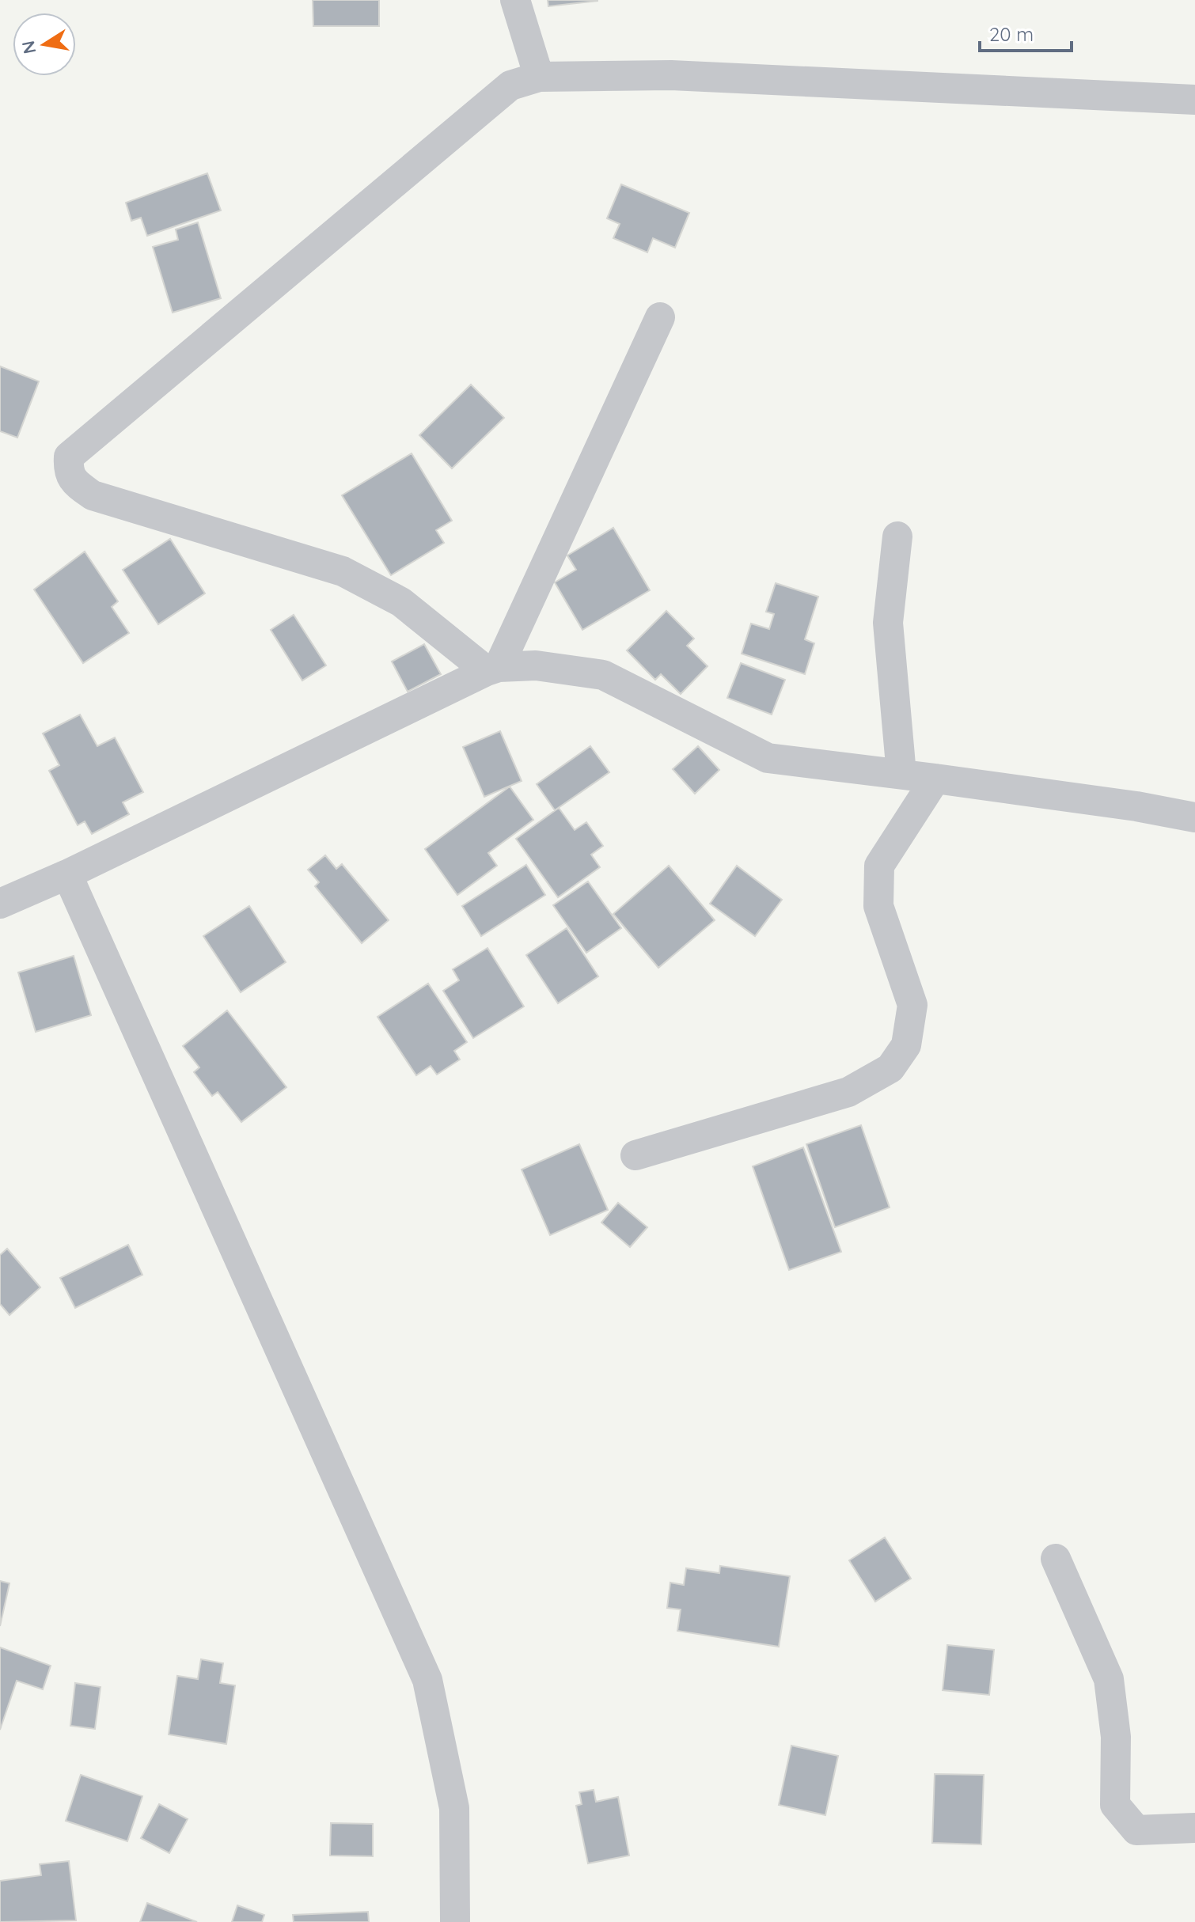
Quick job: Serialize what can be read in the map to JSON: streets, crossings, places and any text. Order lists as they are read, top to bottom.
{
  "scale_bar": "20 m",
  "north": "left"
}
